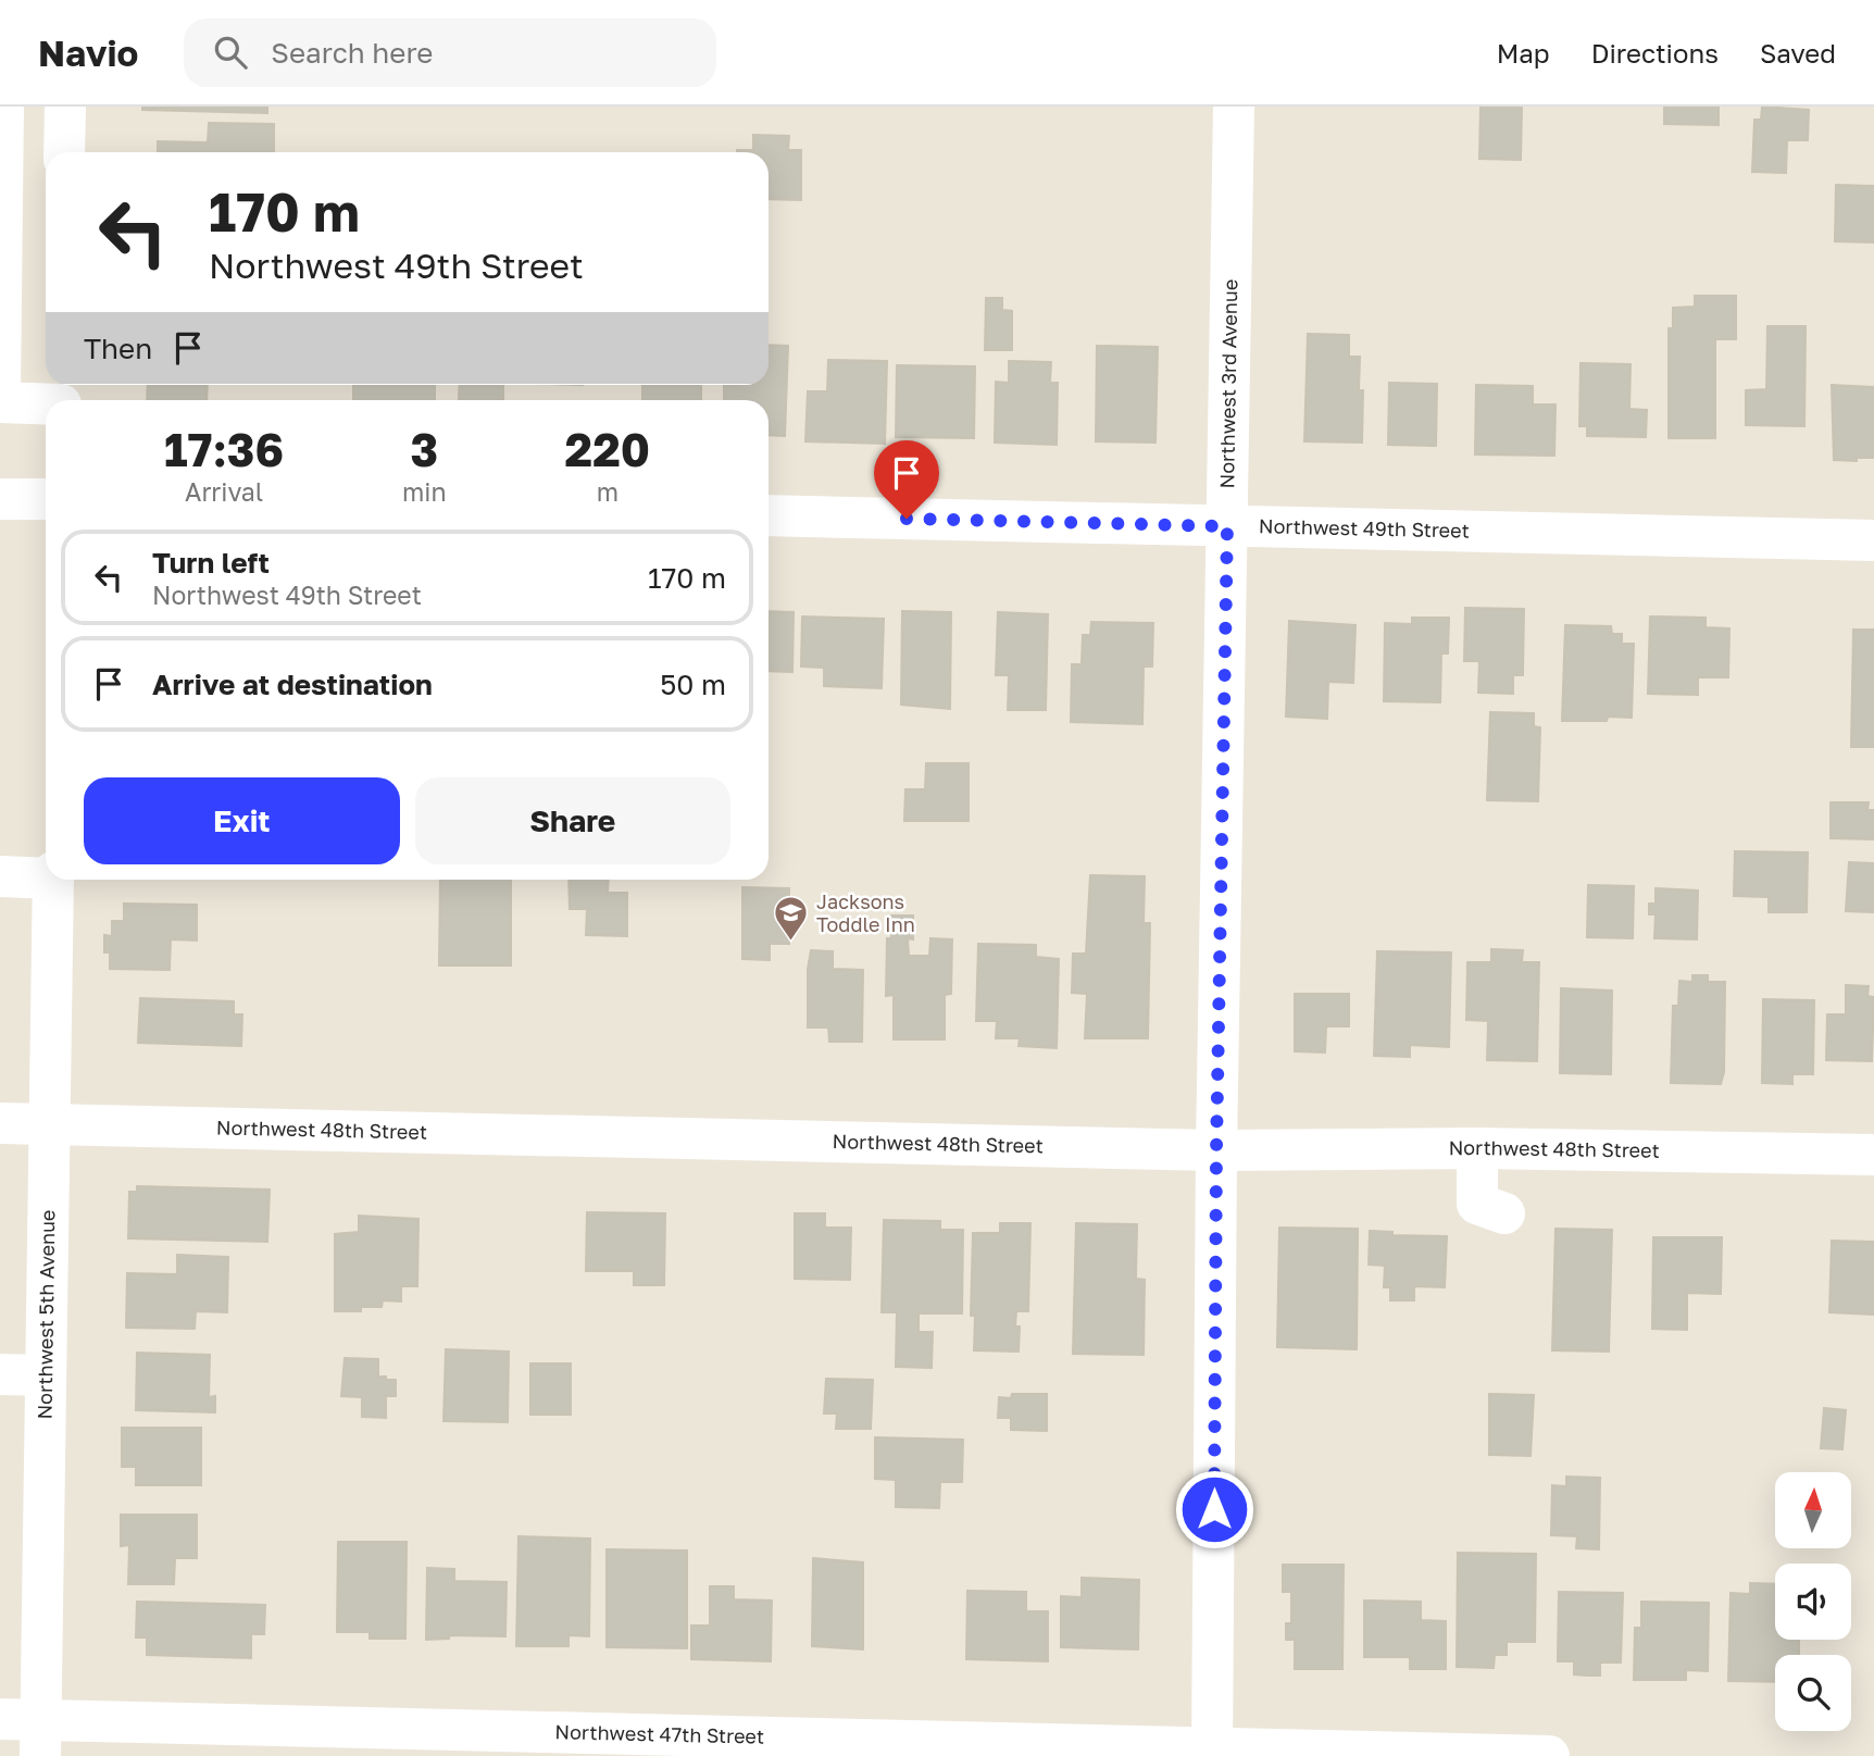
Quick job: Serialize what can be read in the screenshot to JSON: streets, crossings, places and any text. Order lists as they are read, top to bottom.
{
  "streets": {
    "street": [
      "Northwest 3rd Avenue",
      "Northwest 49th Street",
      "Northwest 48th Street",
      "Northwest 5th Avenue",
      "Northwest 47th Street"
    ]
  },
  "crossings": [
    ["Northwest 3rd Avenue", "Northwest 49th Street"],
    ["Northwest 3rd Avenue", "Northwest 48th Street"],
    ["Northwest 3rd Avenue", "Northwest 47th Street"],
    ["Northwest 48th Street", "Northwest 5th Avenue"],
    ["Northwest 5th Avenue", "Northwest 47th Street"]
  ],
  "places": {
    "school or university": ["Jacksons Toddle Inn"]
  },
  "north": "top",
  "page": {
    "header": "Navio",
    "search": "Search here",
    "nav": ["Map", "Directions", "Saved"],
    "turn": ["170 m", "Northwest 49th Street"],
    "then": "Then",
    "eta": [
      "17:36",
      "Arrival",
      "3",
      "min",
      "220",
      "m"
    ],
    "list": [
      {
        "name": "Turn left",
        "note": "Northwest 49th Street",
        "value": "170 m"
      },
      {
        "name": "Arrive at destination",
        "value": "50 m"
      }
    ],
    "buttons": ["Exit", "Share"]
  }
}
